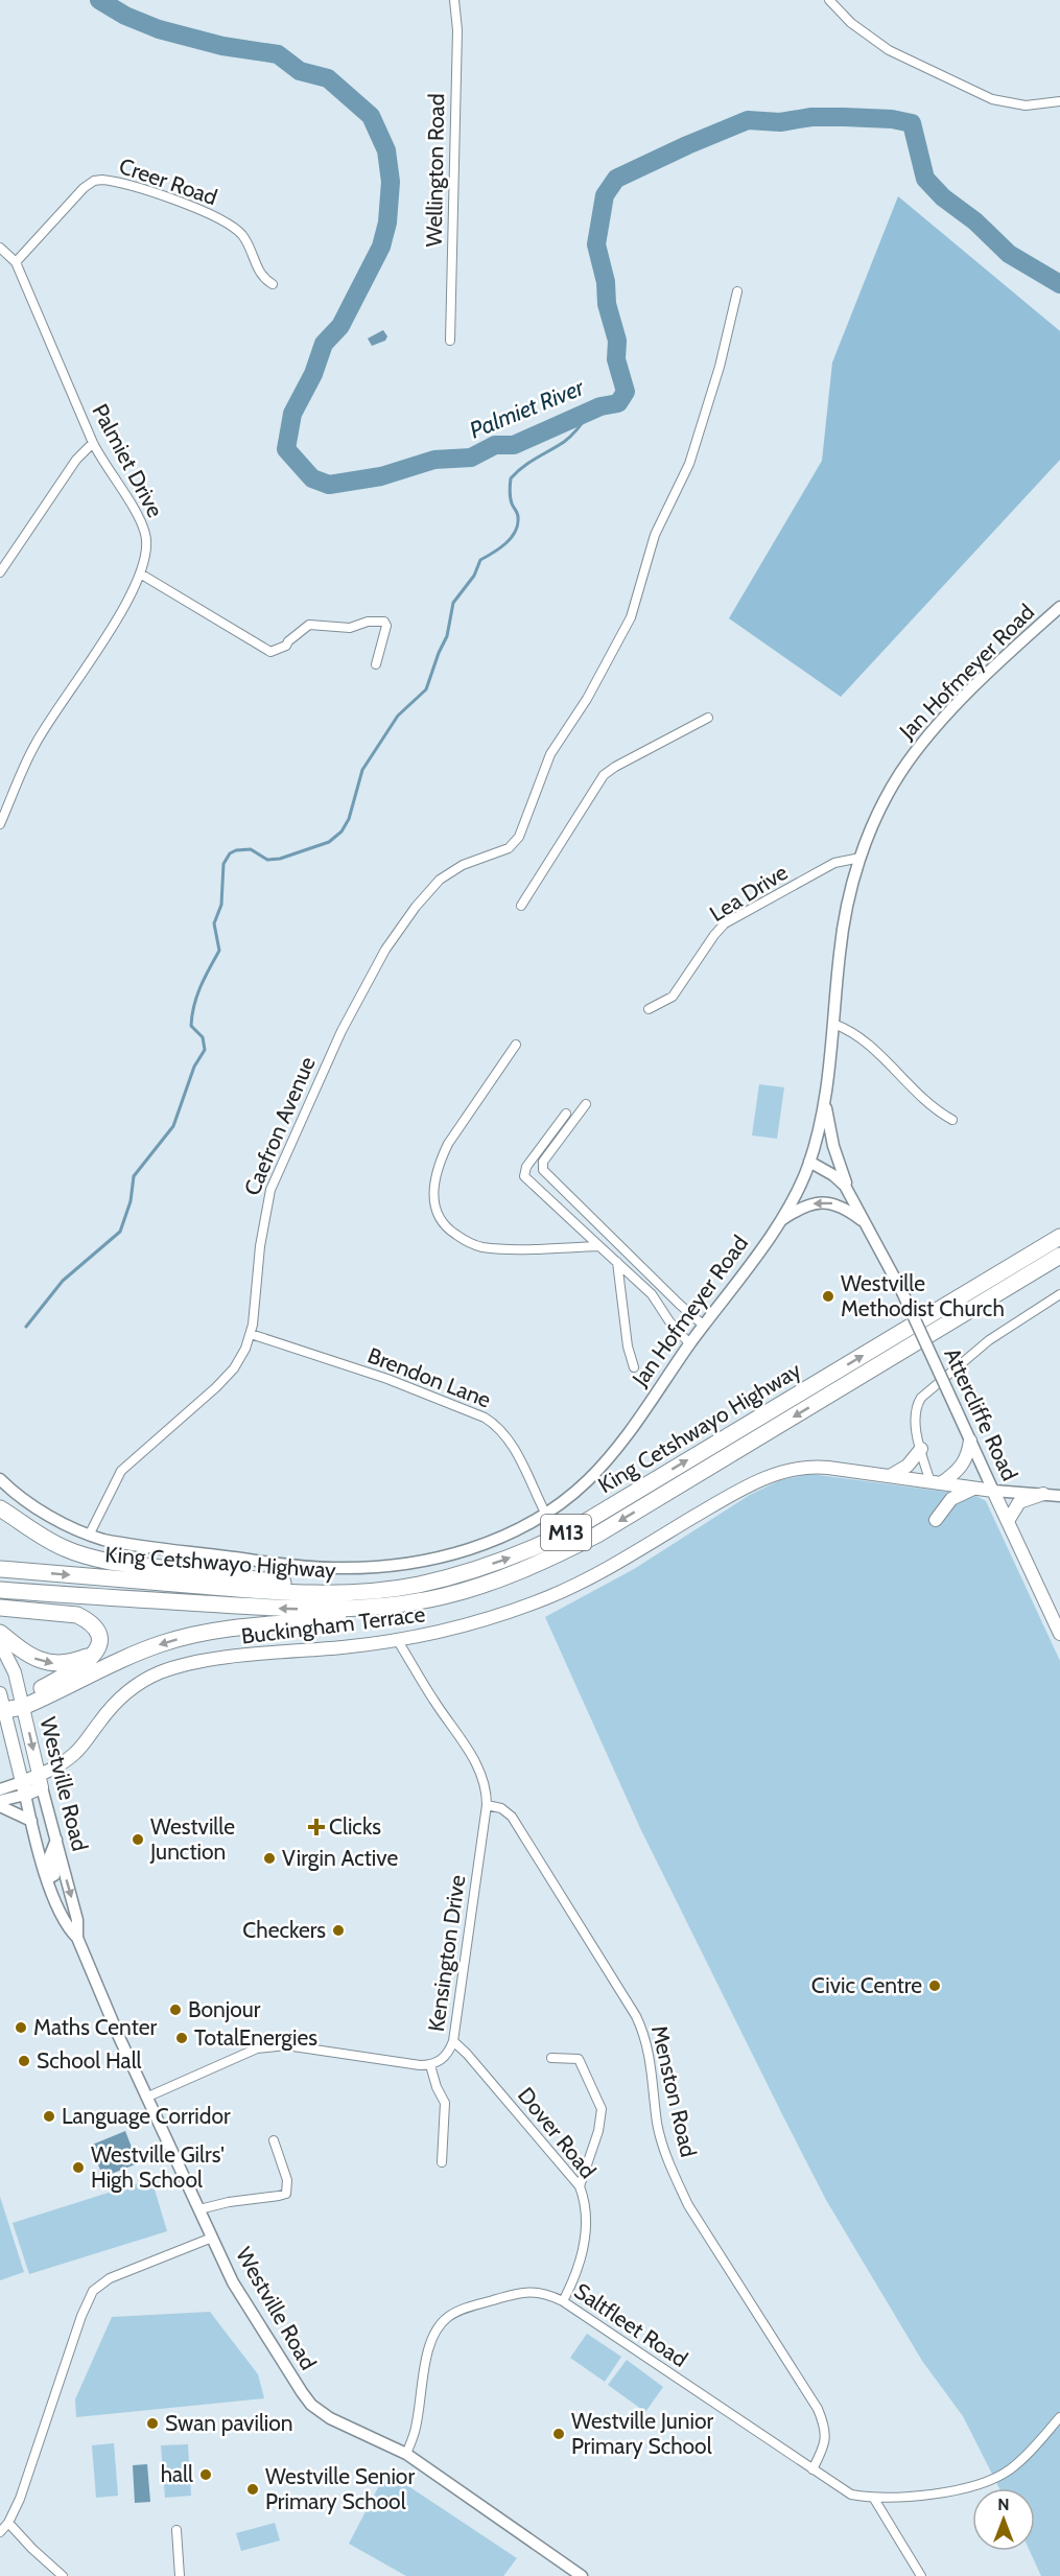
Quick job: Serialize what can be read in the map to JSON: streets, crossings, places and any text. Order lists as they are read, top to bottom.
{
  "streets": {
    "highway": ["King Cetshwayo Highway", "M13"],
    "main road": ["Attercliffe Road", "Buckingham Terrace", "Westville Road"],
    "street": [
      "Wellington Road",
      "Creer Road",
      "Palmiet Drive",
      "Jan Hofmeyer Road",
      "Lea Drive",
      "Caefron Avenue",
      "Brendon Lane",
      "Kensington Drive",
      "Menston Road",
      "Dover Road",
      "Saltfleet Road"
    ]
  },
  "crossings": [
    ["Creer Road", "Palmiet Drive"],
    ["Jan Hofmeyer Road", "Lea Drive"],
    ["Jan Hofmeyer Road", "Caefron Avenue"],
    ["Jan Hofmeyer Road", "Brendon Lane"],
    ["Jan Hofmeyer Road", "Attercliffe Road"],
    ["Caefron Avenue", "Brendon Lane"],
    ["Attercliffe Road", "Buckingham Terrace"],
    ["Buckingham Terrace", "Westville Road"],
    ["Westville Road", "Saltfleet Road"],
    ["Kensington Drive", "Menston Road"],
    ["Kensington Drive", "Dover Road"],
    ["Menston Road", "Saltfleet Road"],
    ["Dover Road", "Saltfleet Road"]
  ],
  "water": ["Palmiet River"],
  "places": {
    "other": [
      "Westville Methodist Church",
      "Westville Junction",
      "Virgin Active",
      "Checkers",
      "Civic Centre",
      "Bonjour",
      "Maths Center",
      "TotalEnergies",
      "School Hall",
      "Language Corridor",
      "Westville Gilrs' High School",
      "Swan pavilion",
      "Westville Junior Primary School",
      "hall",
      "Westville Senior Primary School"
    ],
    "health": ["Clicks"]
  },
  "north": "top"
}
